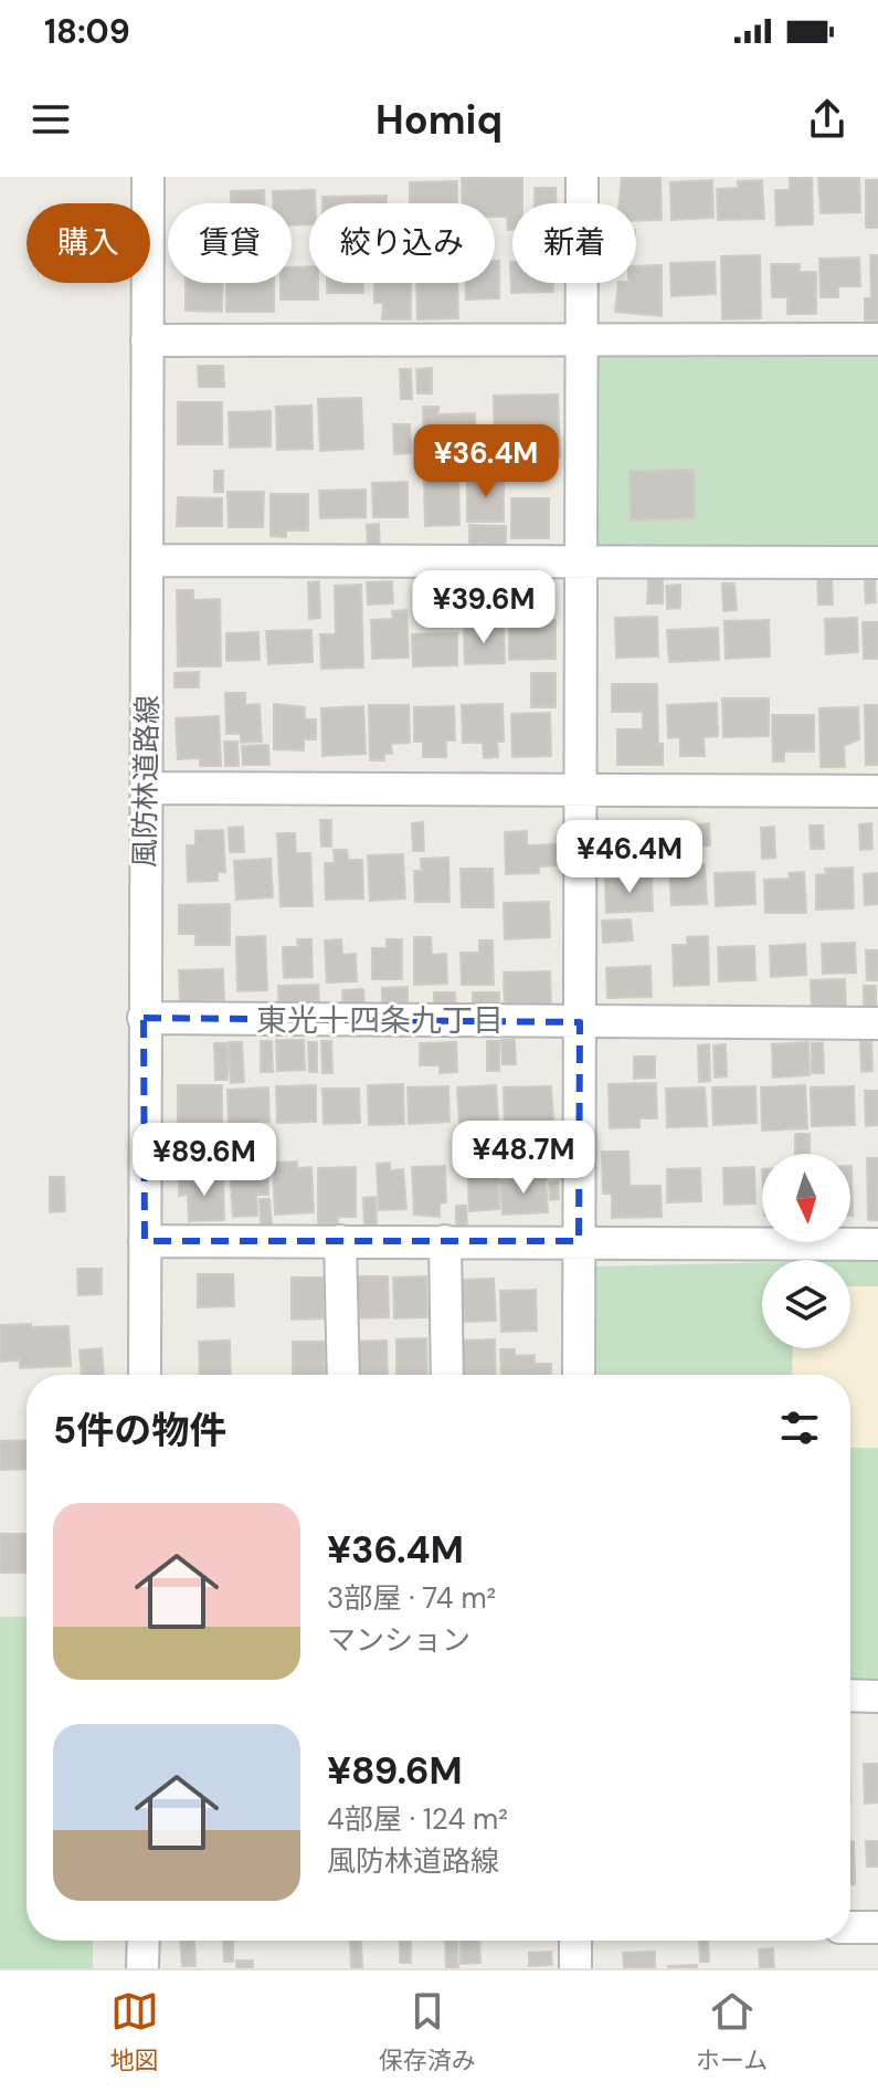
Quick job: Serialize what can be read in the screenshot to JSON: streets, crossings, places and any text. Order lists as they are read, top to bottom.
{
  "streets": {
    "street": ["風防林道路線"]
  },
  "districts": ["東光十四条九丁目"],
  "north": "bottom",
  "page": {
    "status": "18:09",
    "header": "Homiq",
    "chip": [
      "購入",
      "賃貸",
      "絞り込み",
      "新着"
    ],
    "price": [
      "¥36.4M",
      "¥39.6M",
      "¥46.4M",
      "¥48.7M",
      "¥89.6M"
    ],
    "heading": "5件の物件",
    "list": [
      {
        "name": "¥36.4M",
        "note": "3部屋 · 74 m² · マンション"
      },
      {
        "name": "¥89.6M",
        "note": "4部屋 · 124 m² · 風防林道路線"
      }
    ],
    "tabs": ["地図", "保存済み", "ホーム"]
  }
}
